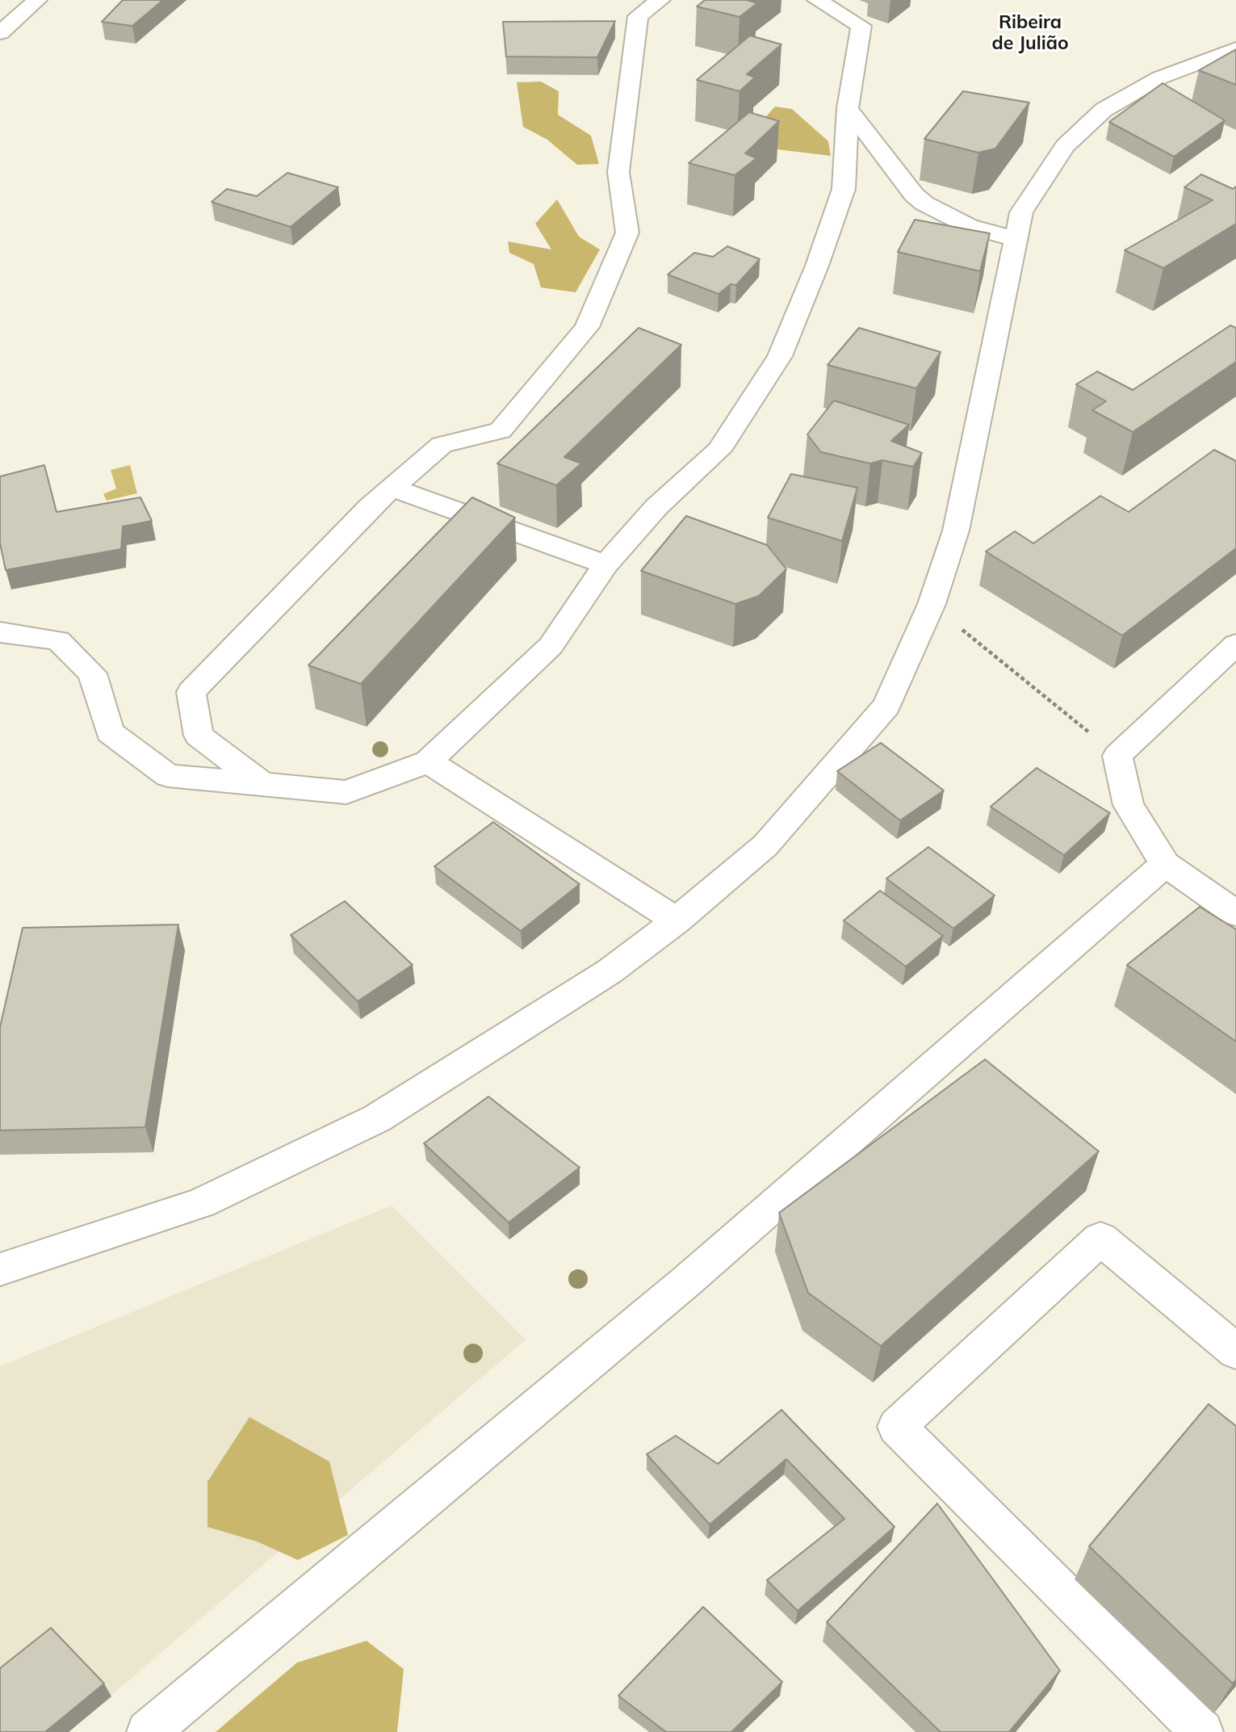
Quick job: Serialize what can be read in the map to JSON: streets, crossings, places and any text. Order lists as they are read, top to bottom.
{
  "districts": ["Ribeira de Julião"]
}
